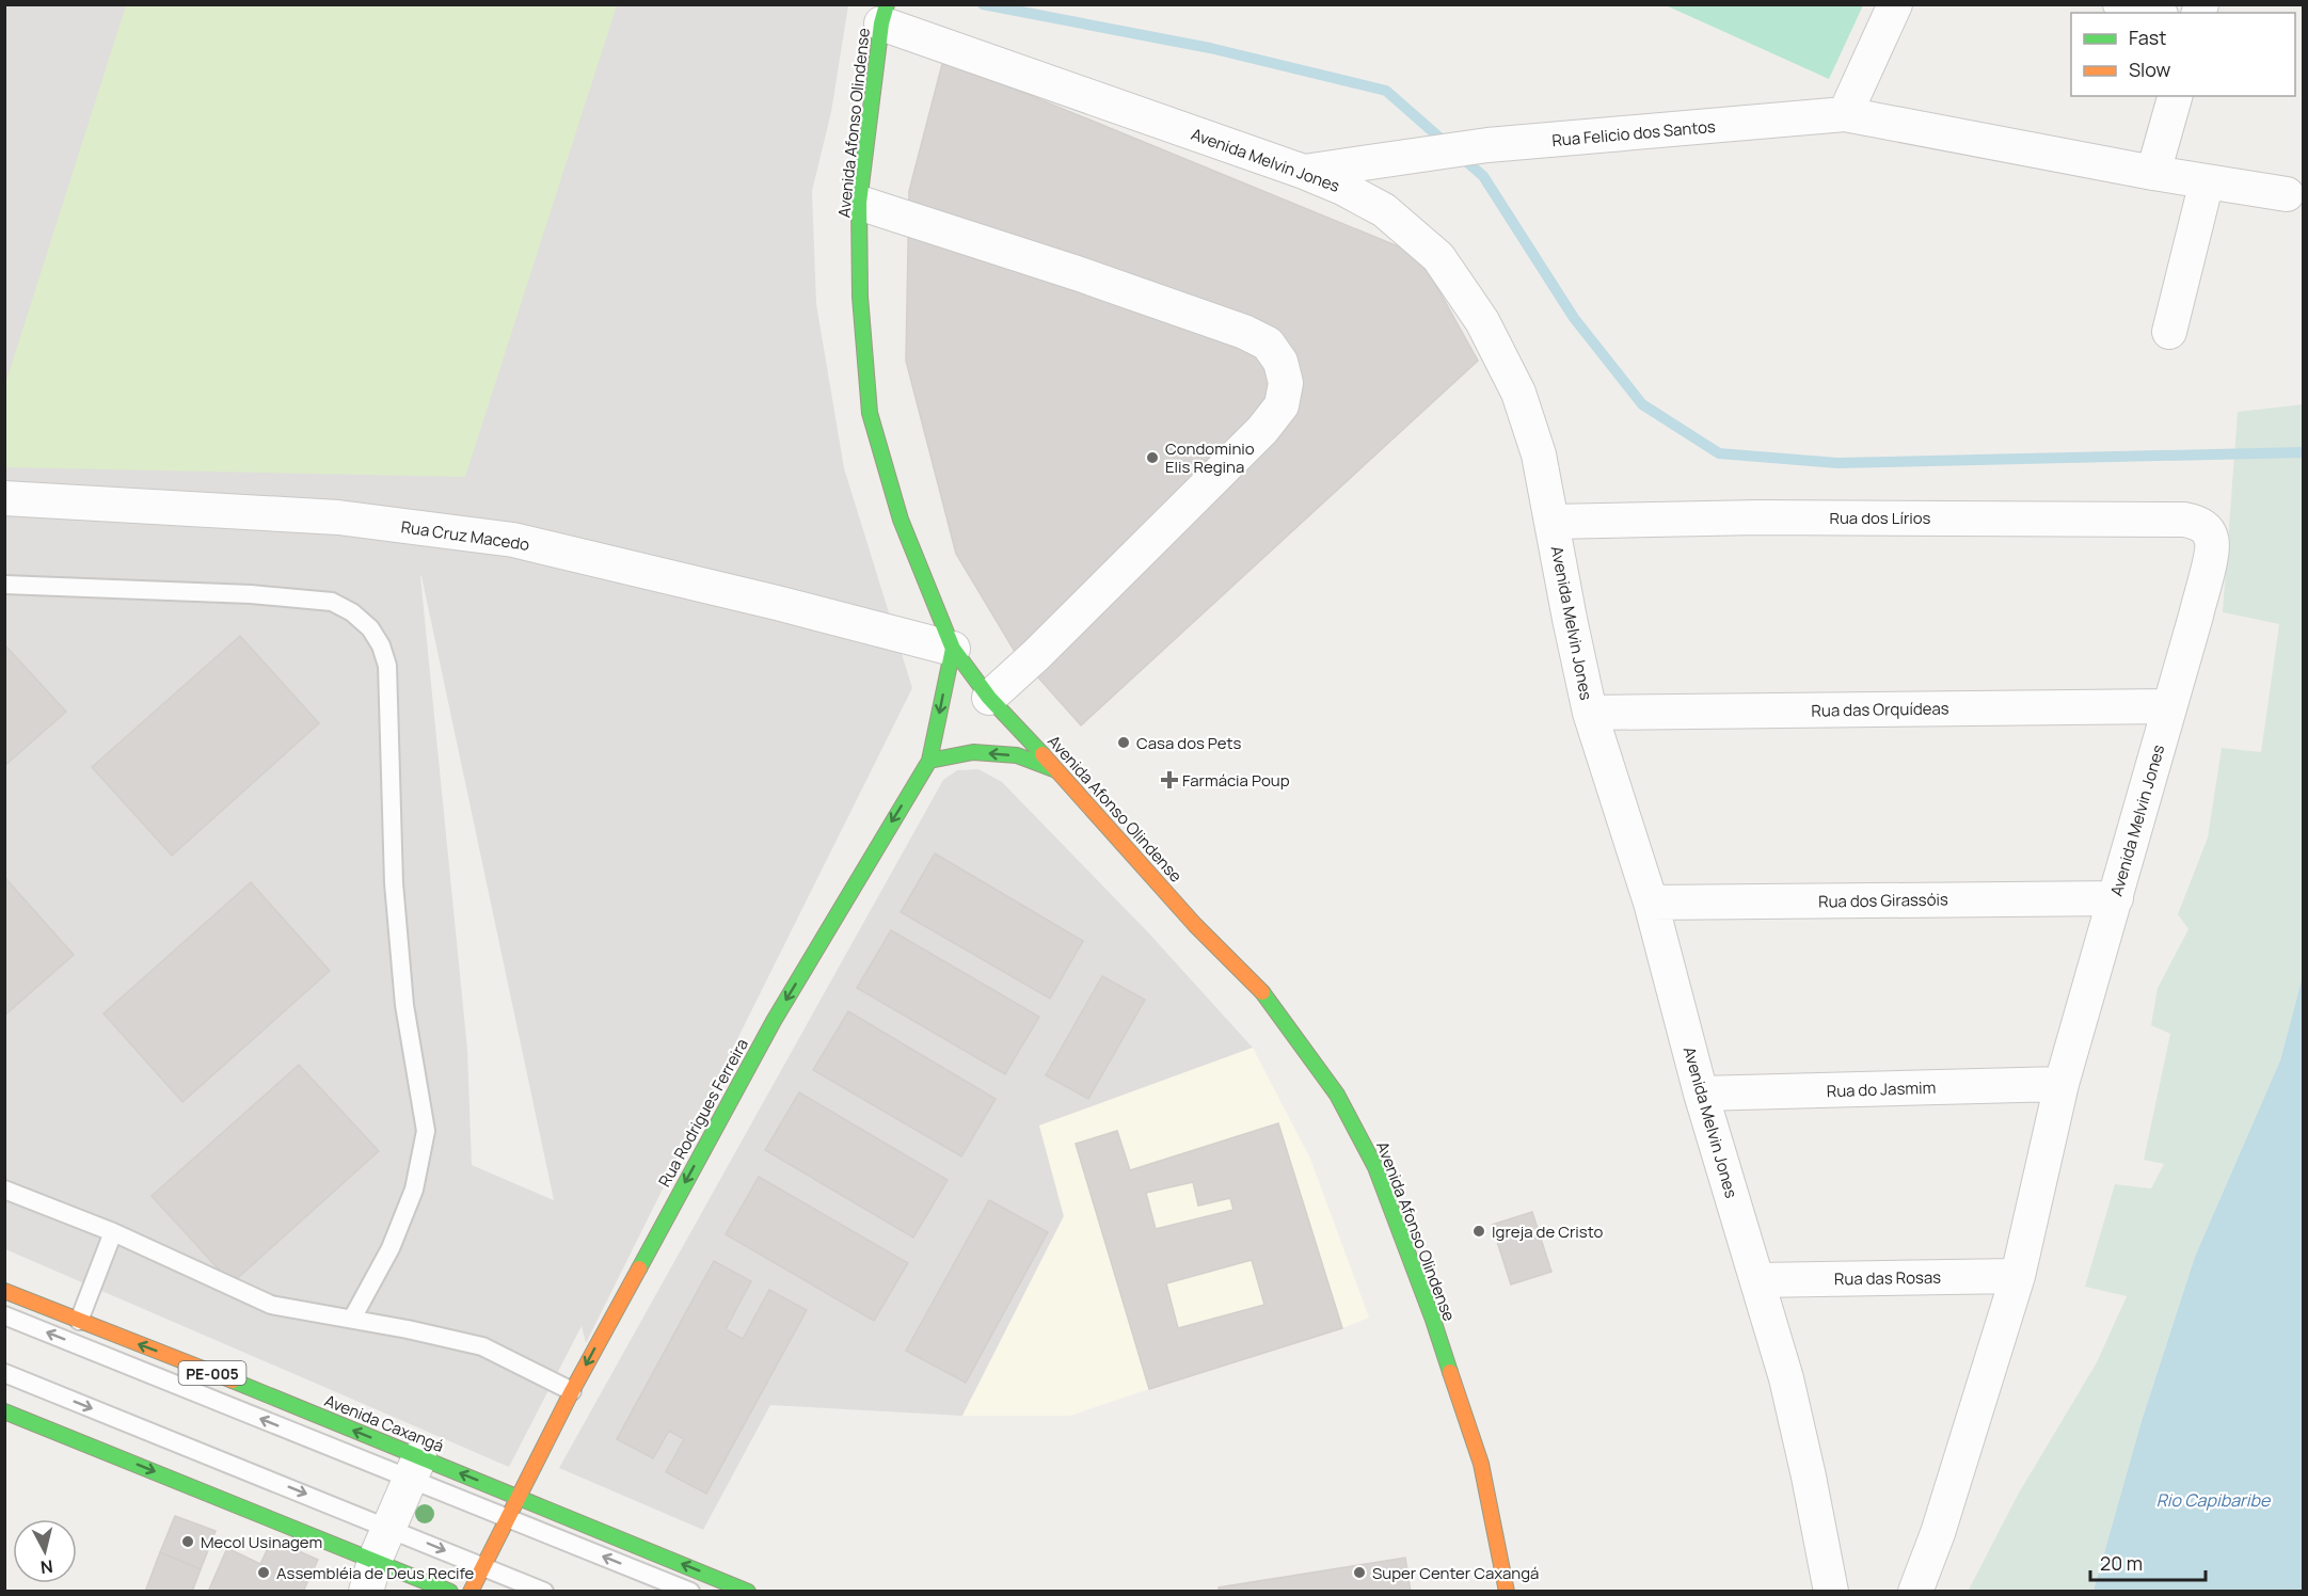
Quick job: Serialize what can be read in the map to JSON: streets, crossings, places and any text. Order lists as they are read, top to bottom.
{
  "streets": {
    "main road": [
      "Avenida Afonso Olindense",
      "Rua Rodrigues Ferreira",
      "PE-005",
      "Avenida Caxangá"
    ],
    "street": [
      "Rua Felicio dos Santos",
      "Avenida Melvin Jones",
      "Rua dos Lírios",
      "Rua Cruz Macedo",
      "Rua das Orquídeas",
      "Rua dos Girassóis",
      "Rua do Jasmim",
      "Rua das Rosas"
    ]
  },
  "crossings": [
    ["Avenida Afonso Olindense", "Avenida Melvin Jones"],
    ["Avenida Afonso Olindense", "Rua Cruz Macedo"],
    ["Avenida Afonso Olindense", "Rua Rodrigues Ferreira"],
    ["Rua Felicio dos Santos", "Avenida Melvin Jones"],
    ["Avenida Melvin Jones", "Rua dos Lírios"],
    ["Avenida Melvin Jones", "Rua das Orquídeas"],
    ["Avenida Melvin Jones", "Rua dos Girassóis"],
    ["Avenida Melvin Jones", "Rua do Jasmim"],
    ["Avenida Melvin Jones", "Rua das Rosas"],
    ["Rua Cruz Macedo", "Rua Rodrigues Ferreira"],
    ["Rua Rodrigues Ferreira", "Avenida Caxangá"]
  ],
  "one_way": ["Rua Rodrigues Ferreira"],
  "water": ["Rio Capibaribe"],
  "places": {
    "other": [
      "Condominio Elis Regina",
      "Casa dos Pets",
      "Igreja de Cristo",
      "Mecol Usinagem",
      "Assembléia de Deus Recife",
      "Super Center Caxangá"
    ],
    "health": ["Farmácia Poup"]
  },
  "legend": ["Fast", "Slow"],
  "scale_bar": "20 m",
  "north": "bottom"
}
